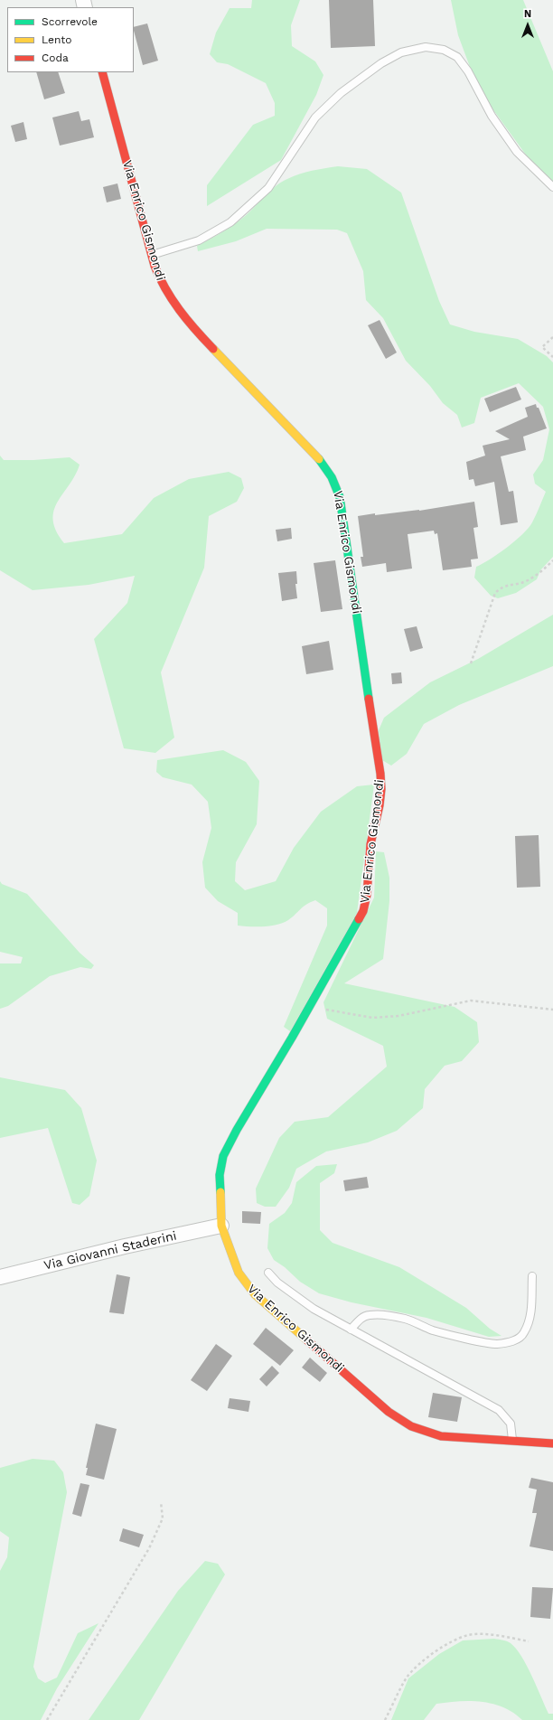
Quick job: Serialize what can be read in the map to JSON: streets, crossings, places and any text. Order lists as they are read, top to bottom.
{
  "streets": {
    "street": ["Via Enrico Gismondi", "Via Giovanni Staderini"]
  },
  "crossings": [
    ["Via Enrico Gismondi", "Via Giovanni Staderini"]
  ],
  "legend": ["Scorrevole", "Lento", "Coda"],
  "north": "top"
}
